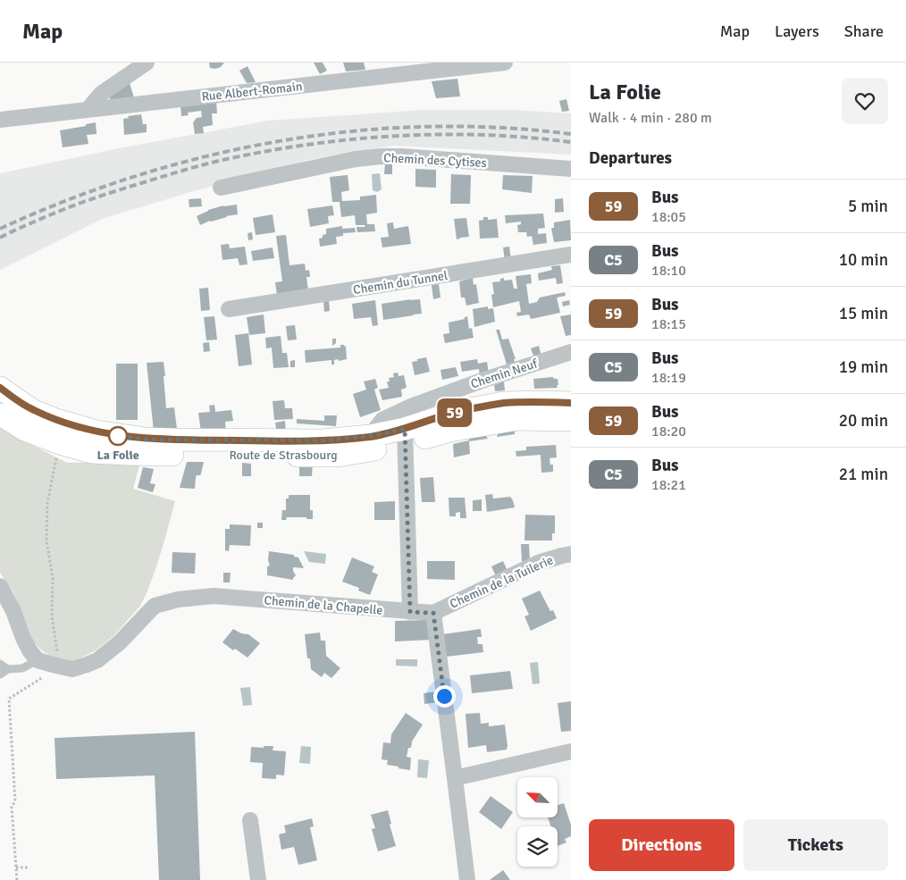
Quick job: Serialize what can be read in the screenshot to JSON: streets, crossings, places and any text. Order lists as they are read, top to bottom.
{
  "streets": {
    "main road": ["Route de Strasbourg"],
    "street": [
      "Rue Albert-Romain",
      "Chemin des Cytises",
      "Chemin du Tunnel",
      "Chemin Neuf",
      "Chemin de la Tuilerie",
      "Chemin de la Chapelle"
    ]
  },
  "crossings": [
    ["Chemin Neuf", "Route de Strasbourg"],
    ["Chemin de la Tuilerie", "Chemin de la Chapelle"]
  ],
  "places": ["La Folie"],
  "lines": ["bus line 59"],
  "north": "top left",
  "page": {
    "header": "Map",
    "nav": ["Map", "Layers", "Share"],
    "on_map": "59",
    "heading": [
      ["La Folie", "Walk · 4 min · 280 m"],
      "Departures"
    ],
    "list": [
      {
        "mark": "59",
        "name": "Bus",
        "note": "18:05",
        "value": "5 min"
      },
      {
        "mark": "C5",
        "name": "Bus",
        "note": "18:10",
        "value": "10 min"
      },
      {
        "mark": "59",
        "name": "Bus",
        "note": "18:15",
        "value": "15 min"
      },
      {
        "mark": "C5",
        "name": "Bus",
        "note": "18:19",
        "value": "19 min"
      },
      {
        "mark": "59",
        "name": "Bus",
        "note": "18:20",
        "value": "20 min"
      },
      {
        "mark": "C5",
        "name": "Bus",
        "note": "18:21",
        "value": "21 min"
      }
    ],
    "buttons": ["Directions", "Tickets"]
  }
}
